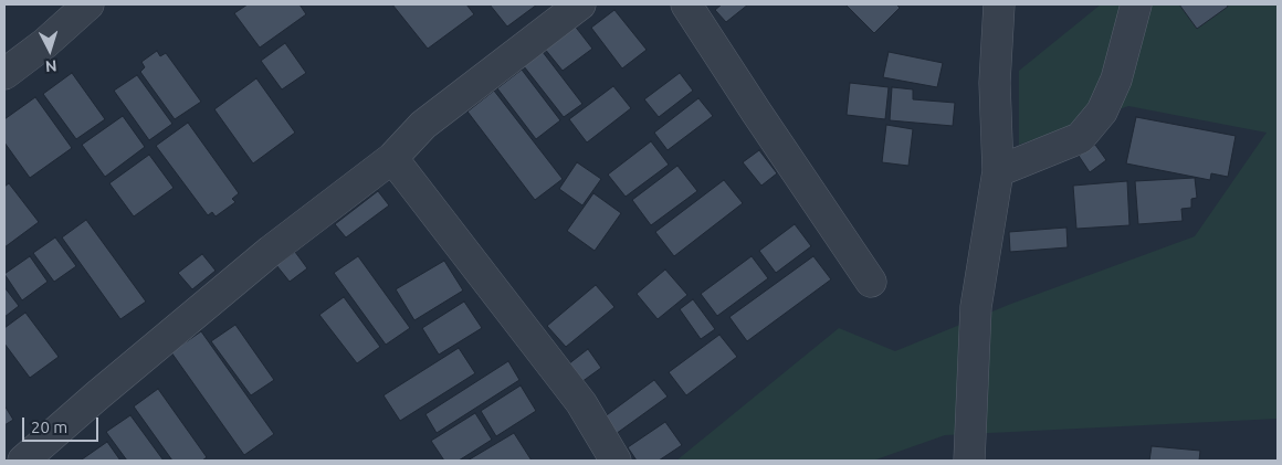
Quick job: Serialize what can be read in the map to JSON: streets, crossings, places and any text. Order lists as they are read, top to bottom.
{
  "scale_bar": "20 m",
  "north": "bottom"
}
